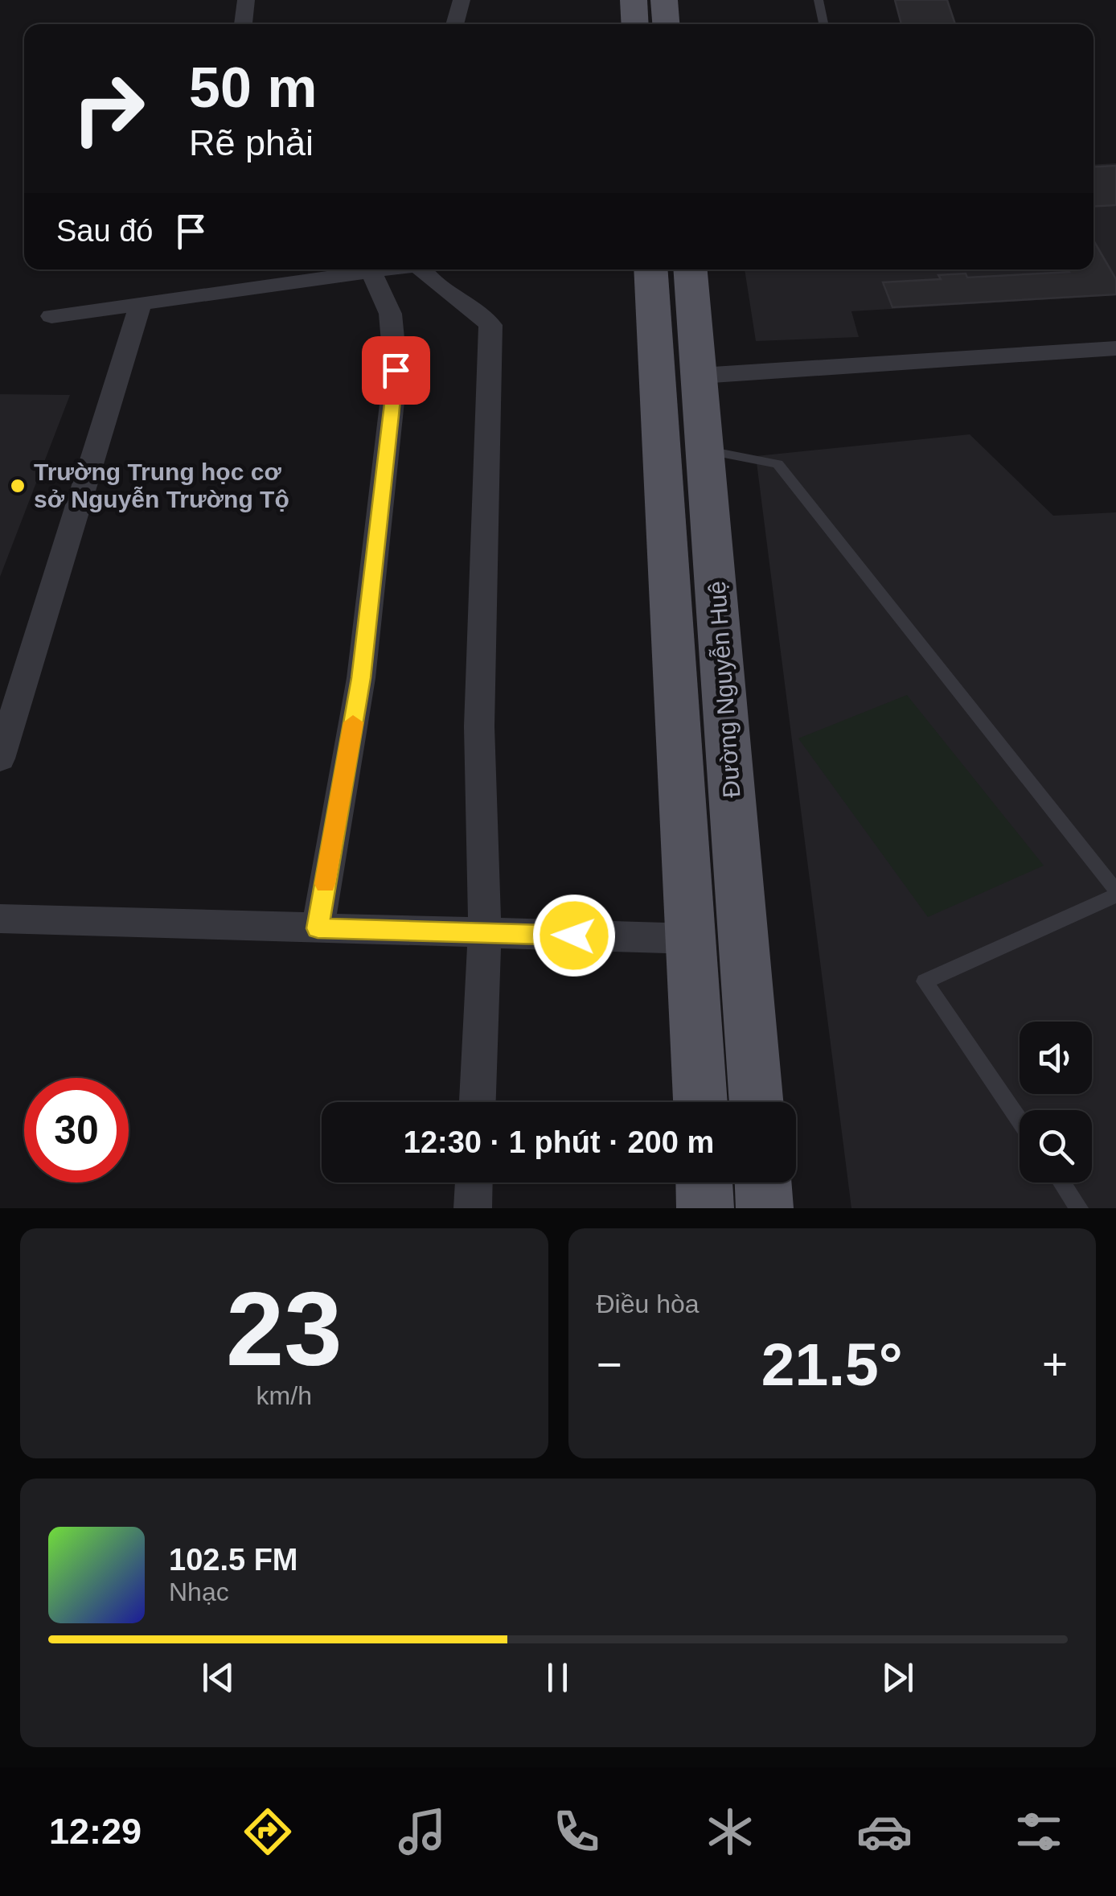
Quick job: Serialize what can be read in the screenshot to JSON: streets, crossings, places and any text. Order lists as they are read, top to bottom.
{
  "streets": {
    "main road": ["Đường Nguyễn Huệ"]
  },
  "places": ["Trường Trung học cơ sở Nguyễn Trường Tộ"],
  "page": {
    "turn": ["50 m", "Rẽ phải"],
    "then": "Sau đó",
    "limit": "30",
    "trip": "12:30 · 1 phút · 200 m",
    "tile": [
      ["23", "km/h"],
      "Điều hòa"
    ],
    "heat": ["−", "21.5°", "+"],
    "song": ["102.5 FM", "Nhạc"],
    "tabs": "12:29"
  }
}
